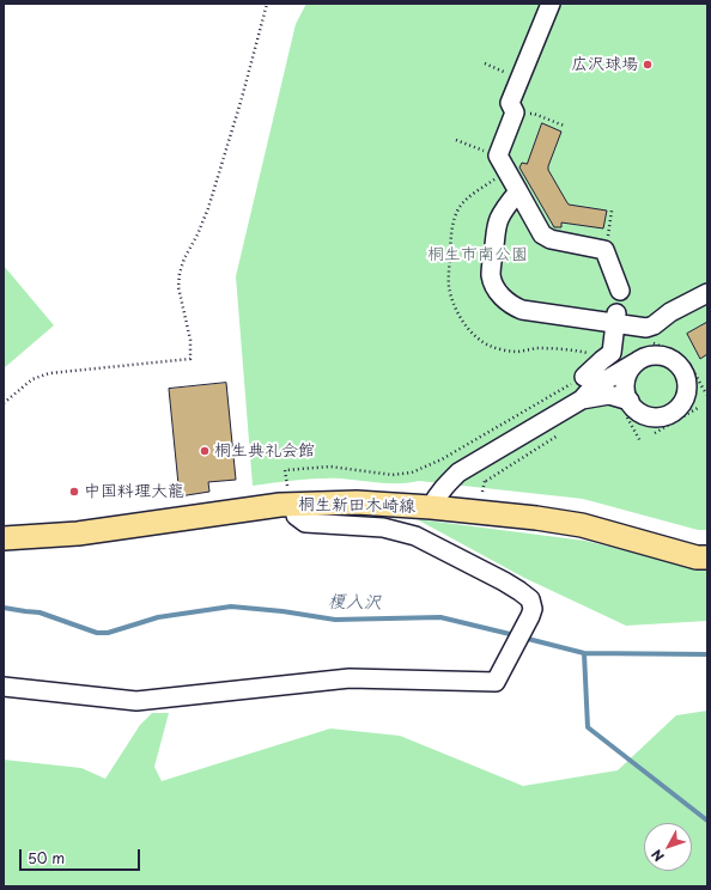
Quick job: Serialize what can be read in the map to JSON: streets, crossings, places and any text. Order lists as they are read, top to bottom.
{
  "streets": {
    "main road": ["桐生新田木崎線"]
  },
  "water": ["榎入沢"],
  "parks": ["桐生市南公園"],
  "places": ["広沢球場", "桐生典礼会館", "中国料理大龍"],
  "scale_bar": "50 m",
  "north": "bottom left"
}
